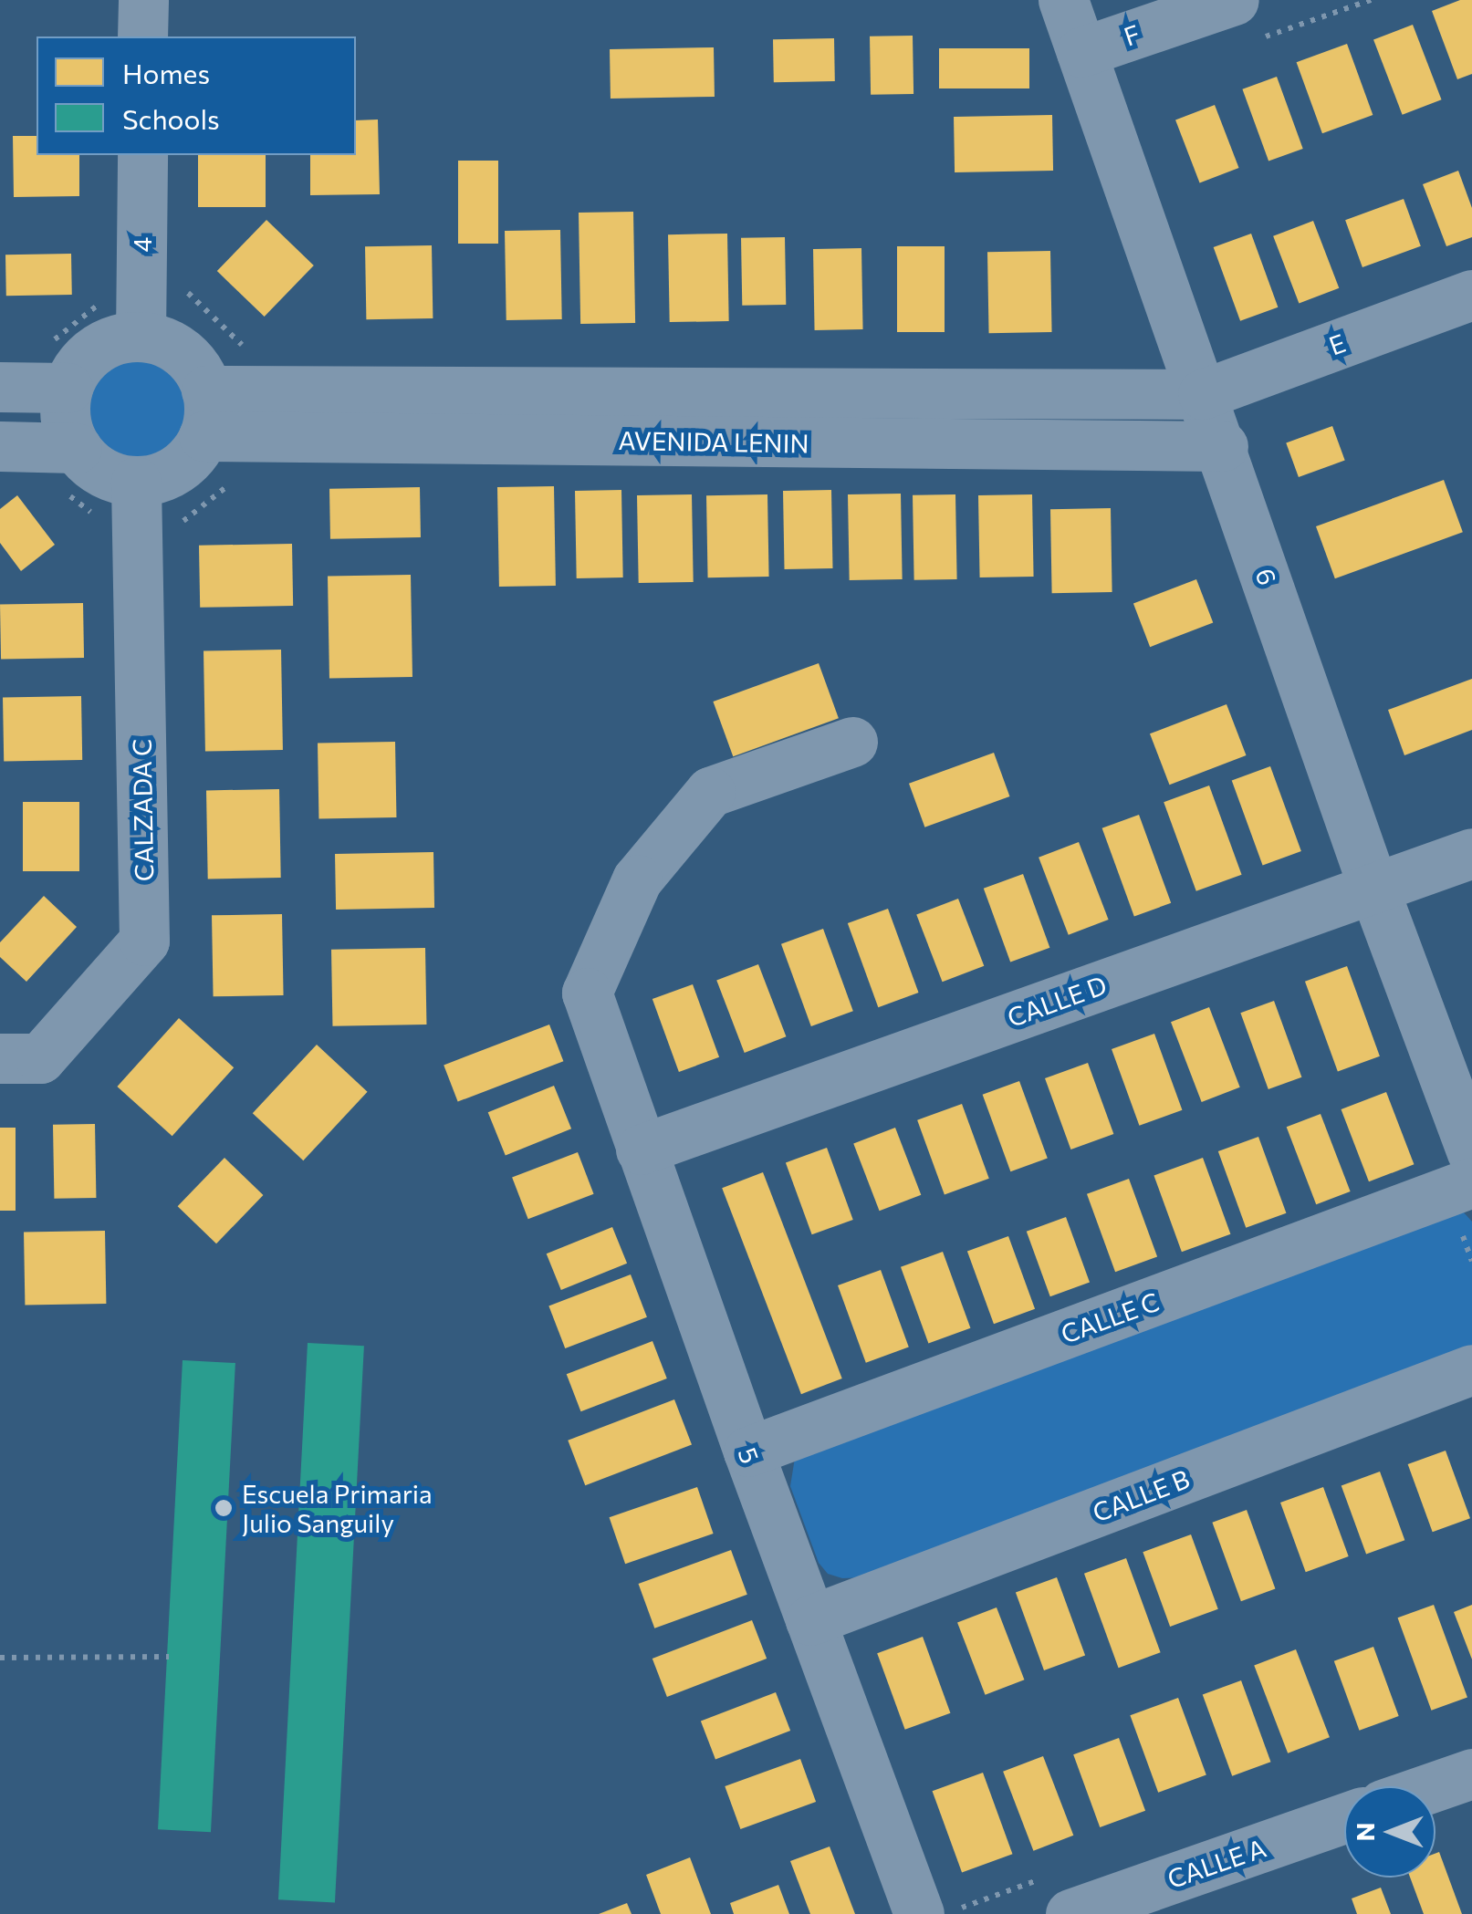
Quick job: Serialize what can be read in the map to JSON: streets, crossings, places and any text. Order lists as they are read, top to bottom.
{
  "streets": {
    "street": [
      "F",
      "4",
      "E",
      "AVENIDA LENIN",
      "6",
      "CALZADA C",
      "CALLE D",
      "CALLE C",
      "5",
      "CALLE B",
      "CALLE A"
    ]
  },
  "crossings": [
    ["F", "6"],
    ["4", "AVENIDA LENIN"],
    ["4", "CALZADA C"],
    ["E", "AVENIDA LENIN"],
    ["E", "6"],
    ["AVENIDA LENIN", "6"],
    ["AVENIDA LENIN", "CALZADA C"],
    ["6", "CALLE D"],
    ["6", "CALLE C"],
    ["CALLE D", "5"],
    ["CALLE C", "5"],
    ["5", "CALLE B"]
  ],
  "places": ["Escuela Primaria Julio Sanguily"],
  "legend": ["Homes", "Schools"],
  "north": "left"
}
